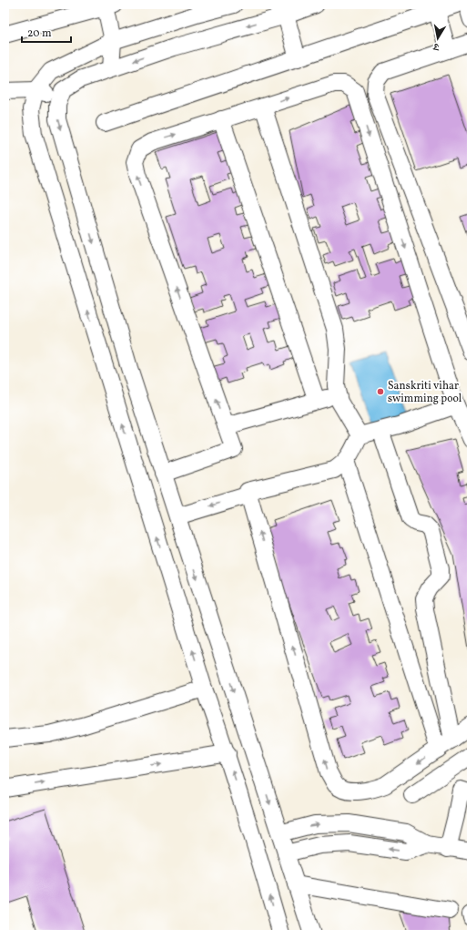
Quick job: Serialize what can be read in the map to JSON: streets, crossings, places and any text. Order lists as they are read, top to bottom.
{
  "places": ["Sanskriti vihar swimming pool"],
  "scale_bar": "20 m",
  "north": "bottom"
}
